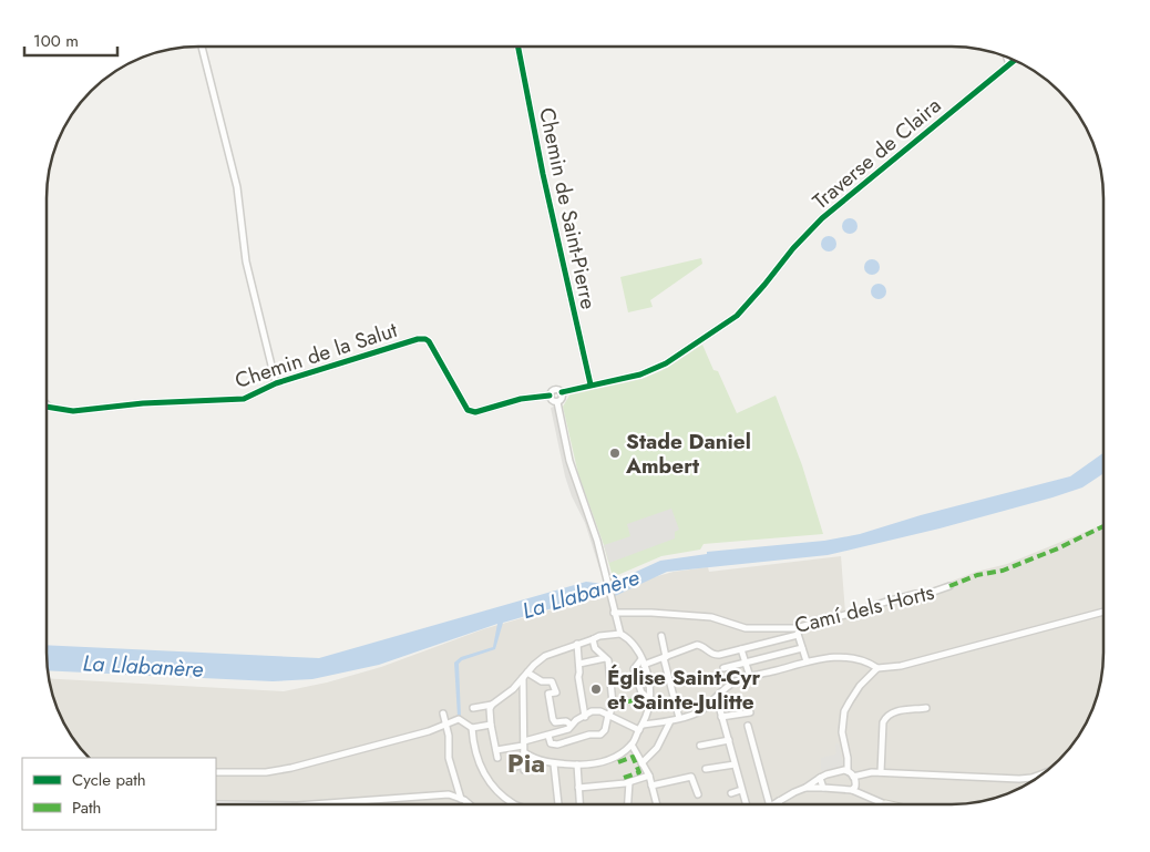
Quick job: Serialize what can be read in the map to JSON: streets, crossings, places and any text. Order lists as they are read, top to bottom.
{
  "streets": {
    "street": [
      "Traverse de Claira",
      "Chemin de Saint-Pierre",
      "Chemin de la Salut",
      "Camí dels Horts"
    ]
  },
  "crossings": [
    ["Traverse de Claira", "Chemin de Saint-Pierre"],
    ["Traverse de Claira", "Chemin de la Salut"]
  ],
  "districts": ["Pia"],
  "water": ["La Llabanère"],
  "places": ["Stade Daniel Ambert", "Église Saint-Cyr et Sainte-Julitte"],
  "legend": ["Cycle path", "Path"],
  "scale_bar": "100 m"
}
